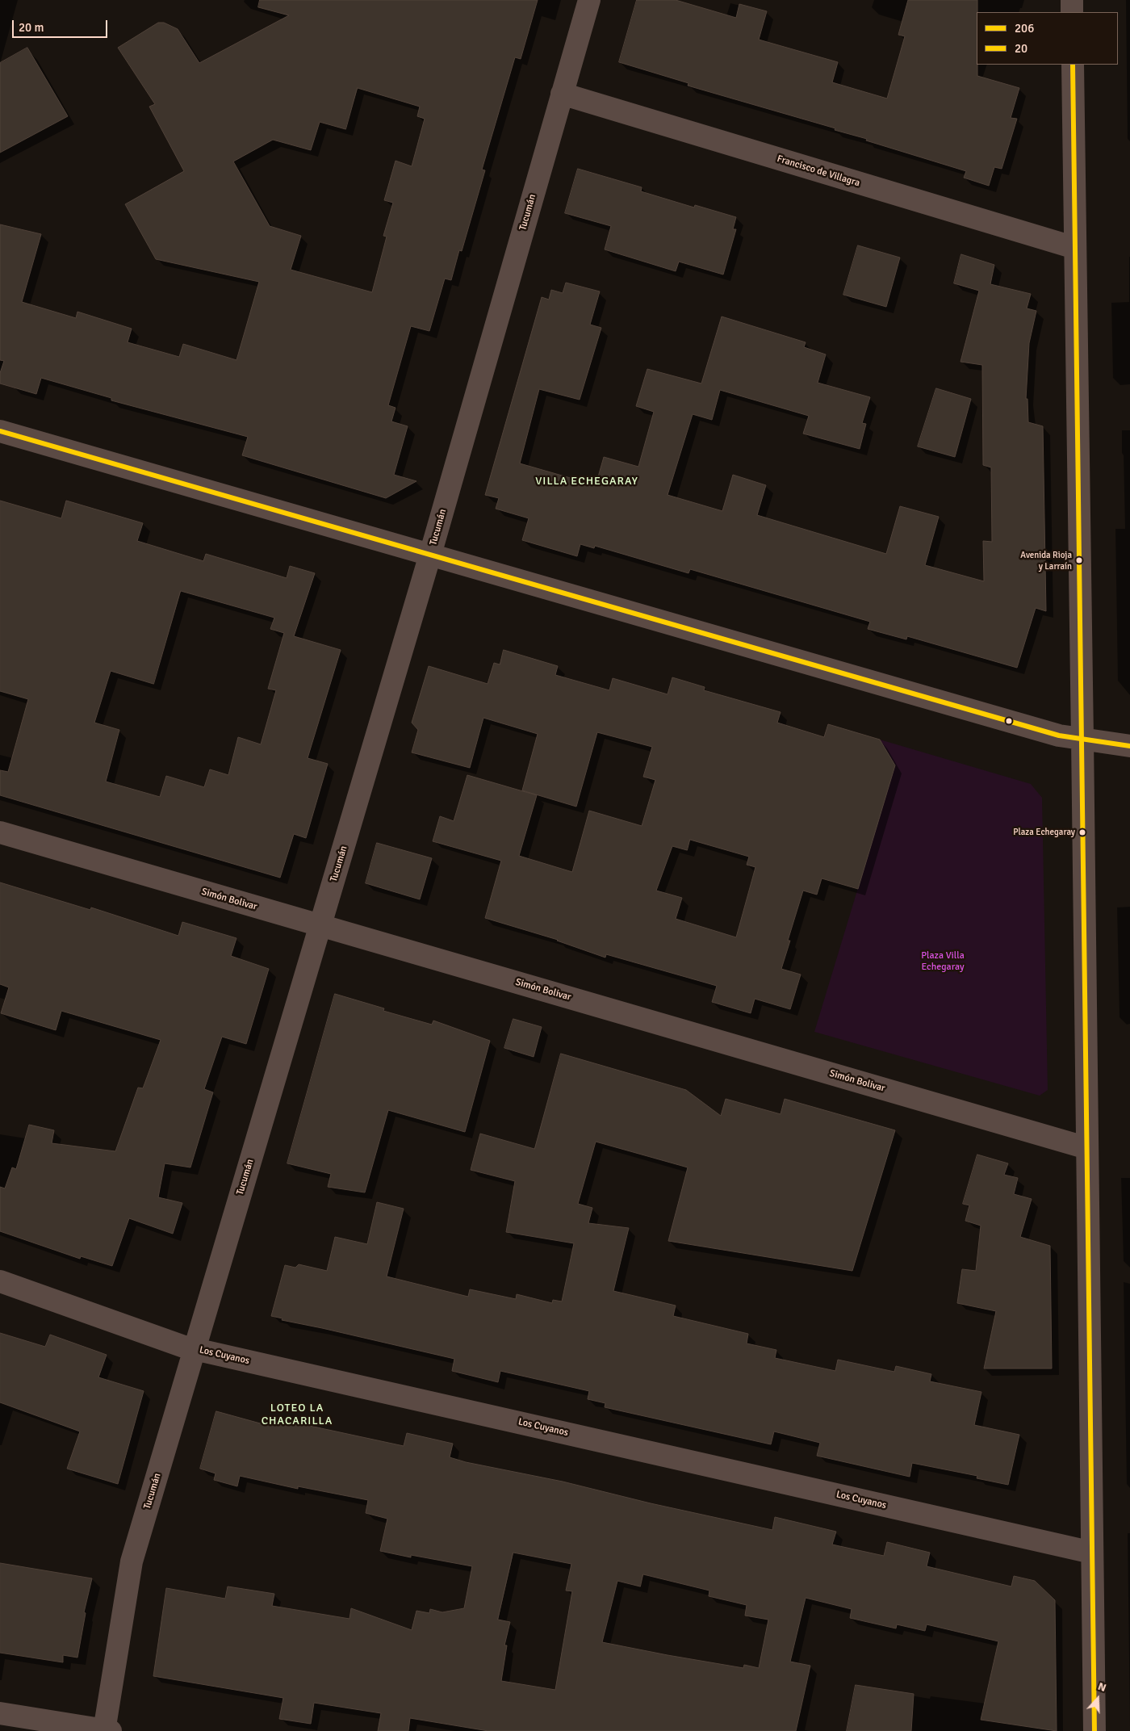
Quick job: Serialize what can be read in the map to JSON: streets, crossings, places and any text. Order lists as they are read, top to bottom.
{
  "streets": {
    "street": [
      "Francisco de Villagra",
      "Tucumán",
      "Simón Bolivar",
      "Los Cuyanos"
    ]
  },
  "crossings": [
    ["Francisco de Villagra", "Tucumán"],
    ["Tucumán", "Simón Bolivar"],
    ["Tucumán", "Los Cuyanos"]
  ],
  "districts": ["VILLA ECHEGARAY", "LOTEO LA CHACARILLA"],
  "parks": ["Plaza Villa Echegaray"],
  "places": ["Avenida Rioja y Larraín", "Plaza Echegaray"],
  "lines": ["transit line 206", "transit line 20"],
  "legend": ["206", "20"],
  "scale_bar": "20 m",
  "north": "top"
}
